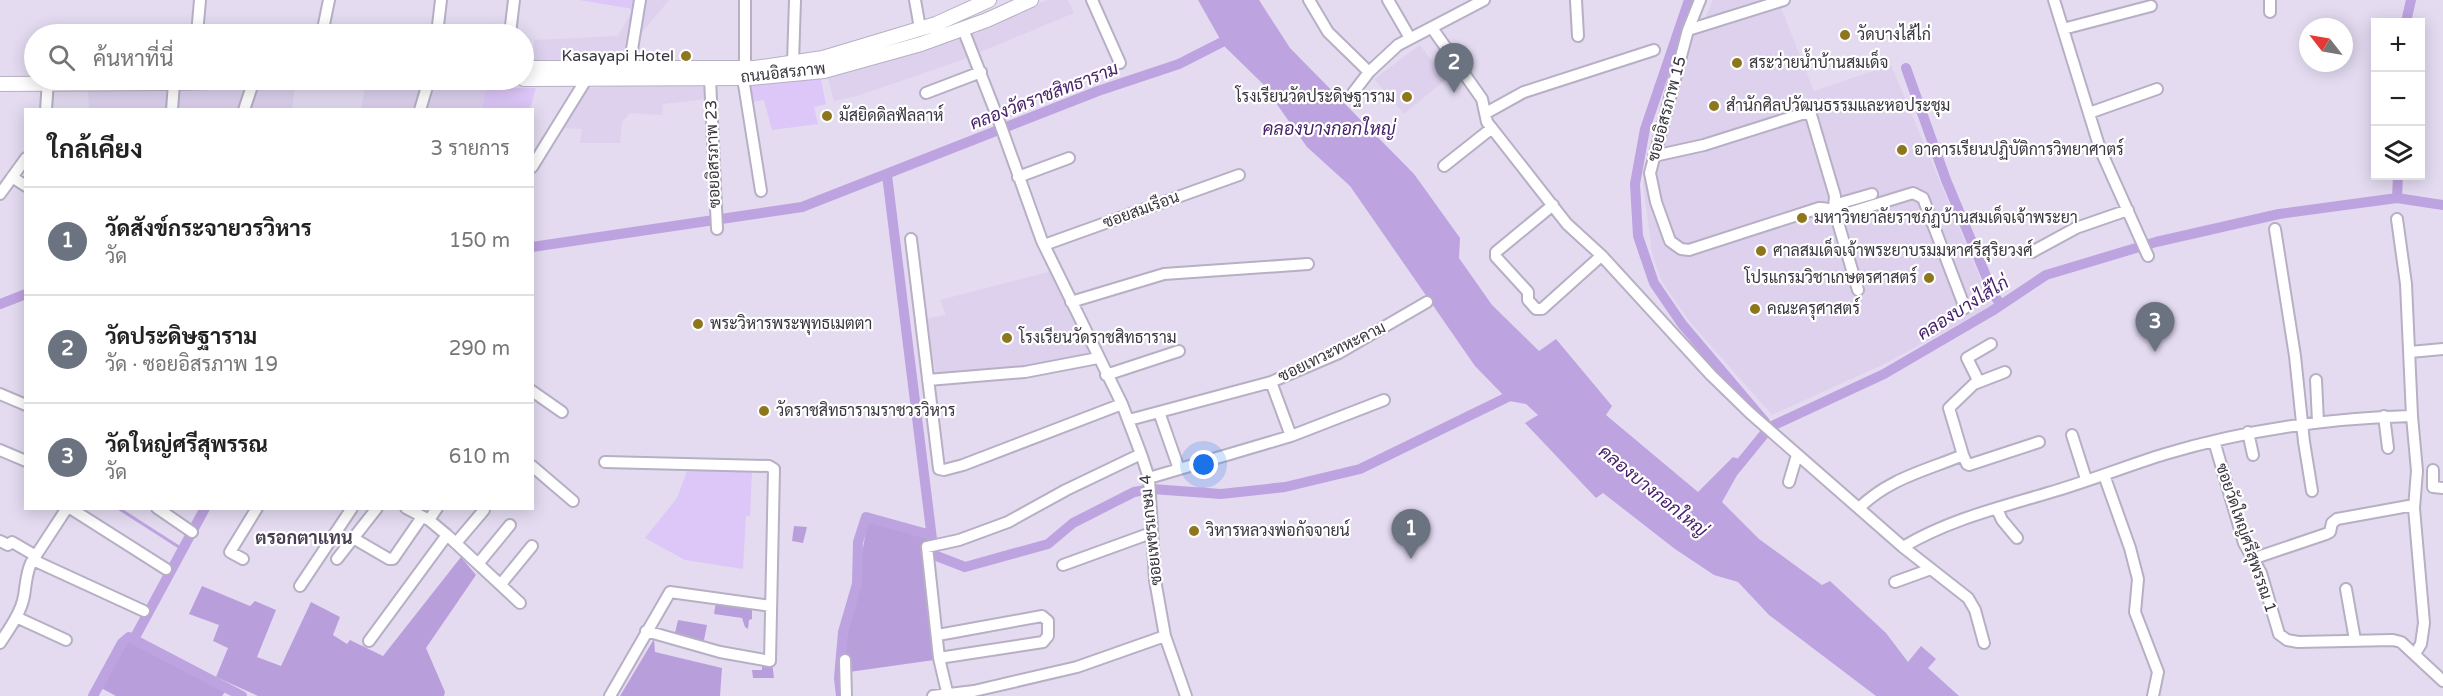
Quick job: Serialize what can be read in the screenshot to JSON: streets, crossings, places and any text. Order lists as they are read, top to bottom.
{
  "streets": {
    "main road": ["ถนนอิสรภาพ"],
    "street": [
      "ซอยอิสรภาพ 15",
      "ซอยอิสรภาพ 23",
      "ซอยสมเรือน",
      "ซอยเทวะทหะคาม",
      "ซอยเพชรเกษม 4",
      "ซอยวัดใหญ่ศรีสุพรรณ 1"
    ]
  },
  "crossings": [
    ["ถนนอิสรภาพ", "ซอยอิสรภาพ 23"],
    ["ถนนอิสรภาพ", "ซอยเพชรเกษม 4"],
    ["ซอยสมเรือน", "ซอยเพชรเกษม 4"],
    ["ซอยเทวะทหะคาม", "ซอยเพชรเกษม 4"]
  ],
  "districts": ["ตรอกตาแทน"],
  "water": ["คลองวัดราชสิทธาราม", "คลองบางกอกใหญ่", "คลองบางไส้ไก่"],
  "places": [
    "วัดบางไส้ไก่",
    "Kasayapi Hotel",
    "สระว่ายน้ำบ้านสมเด็จ",
    "โรงเรียนวัดประดิษฐาราม",
    "สำนักศิลปวัฒนธรรมและหอประชุม",
    "มัสยิดดิลฟัลลาห์",
    "อาคารเรียนปฏิบัติการวิทยาศาตร์",
    "มหาวิทยาลัยราชภัฏบ้านสมเด็จเจ้าพระยา",
    "ศาลสมเด็จเจ้าพระยาบรมมหาศรีสุริยวงศ์",
    "โปรแกรมวิชาเกษตรศาสตร์",
    "คณะครุศาสตร์",
    "พระวิหารพระพุทธเมตตา",
    "โรงเรียนวัดราชสิทธาราม",
    "วัดราชสิทธารามราชวรวิหาร",
    "วิหารหลวงพ่อกัจจายน์"
  ],
  "north": "top left",
  "page": {
    "map_buttons": ["+", "−"],
    "search": "ค้นหาที่นี่",
    "pins": ["2", "3", "1"],
    "heading": ["ใกล้เคียง", "3 รายการ"],
    "list": [
      {
        "mark": "1",
        "name": "วัดสังข์กระจายวรวิหาร",
        "note": "วัด",
        "value": "150 m"
      },
      {
        "mark": "2",
        "name": "วัดประดิษฐาราม",
        "note": "วัด · ซอยอิสรภาพ 19",
        "value": "290 m"
      },
      {
        "mark": "3",
        "name": "วัดใหญ่ศรีสุพรรณ",
        "note": "วัด",
        "value": "610 m"
      }
    ]
  }
}
